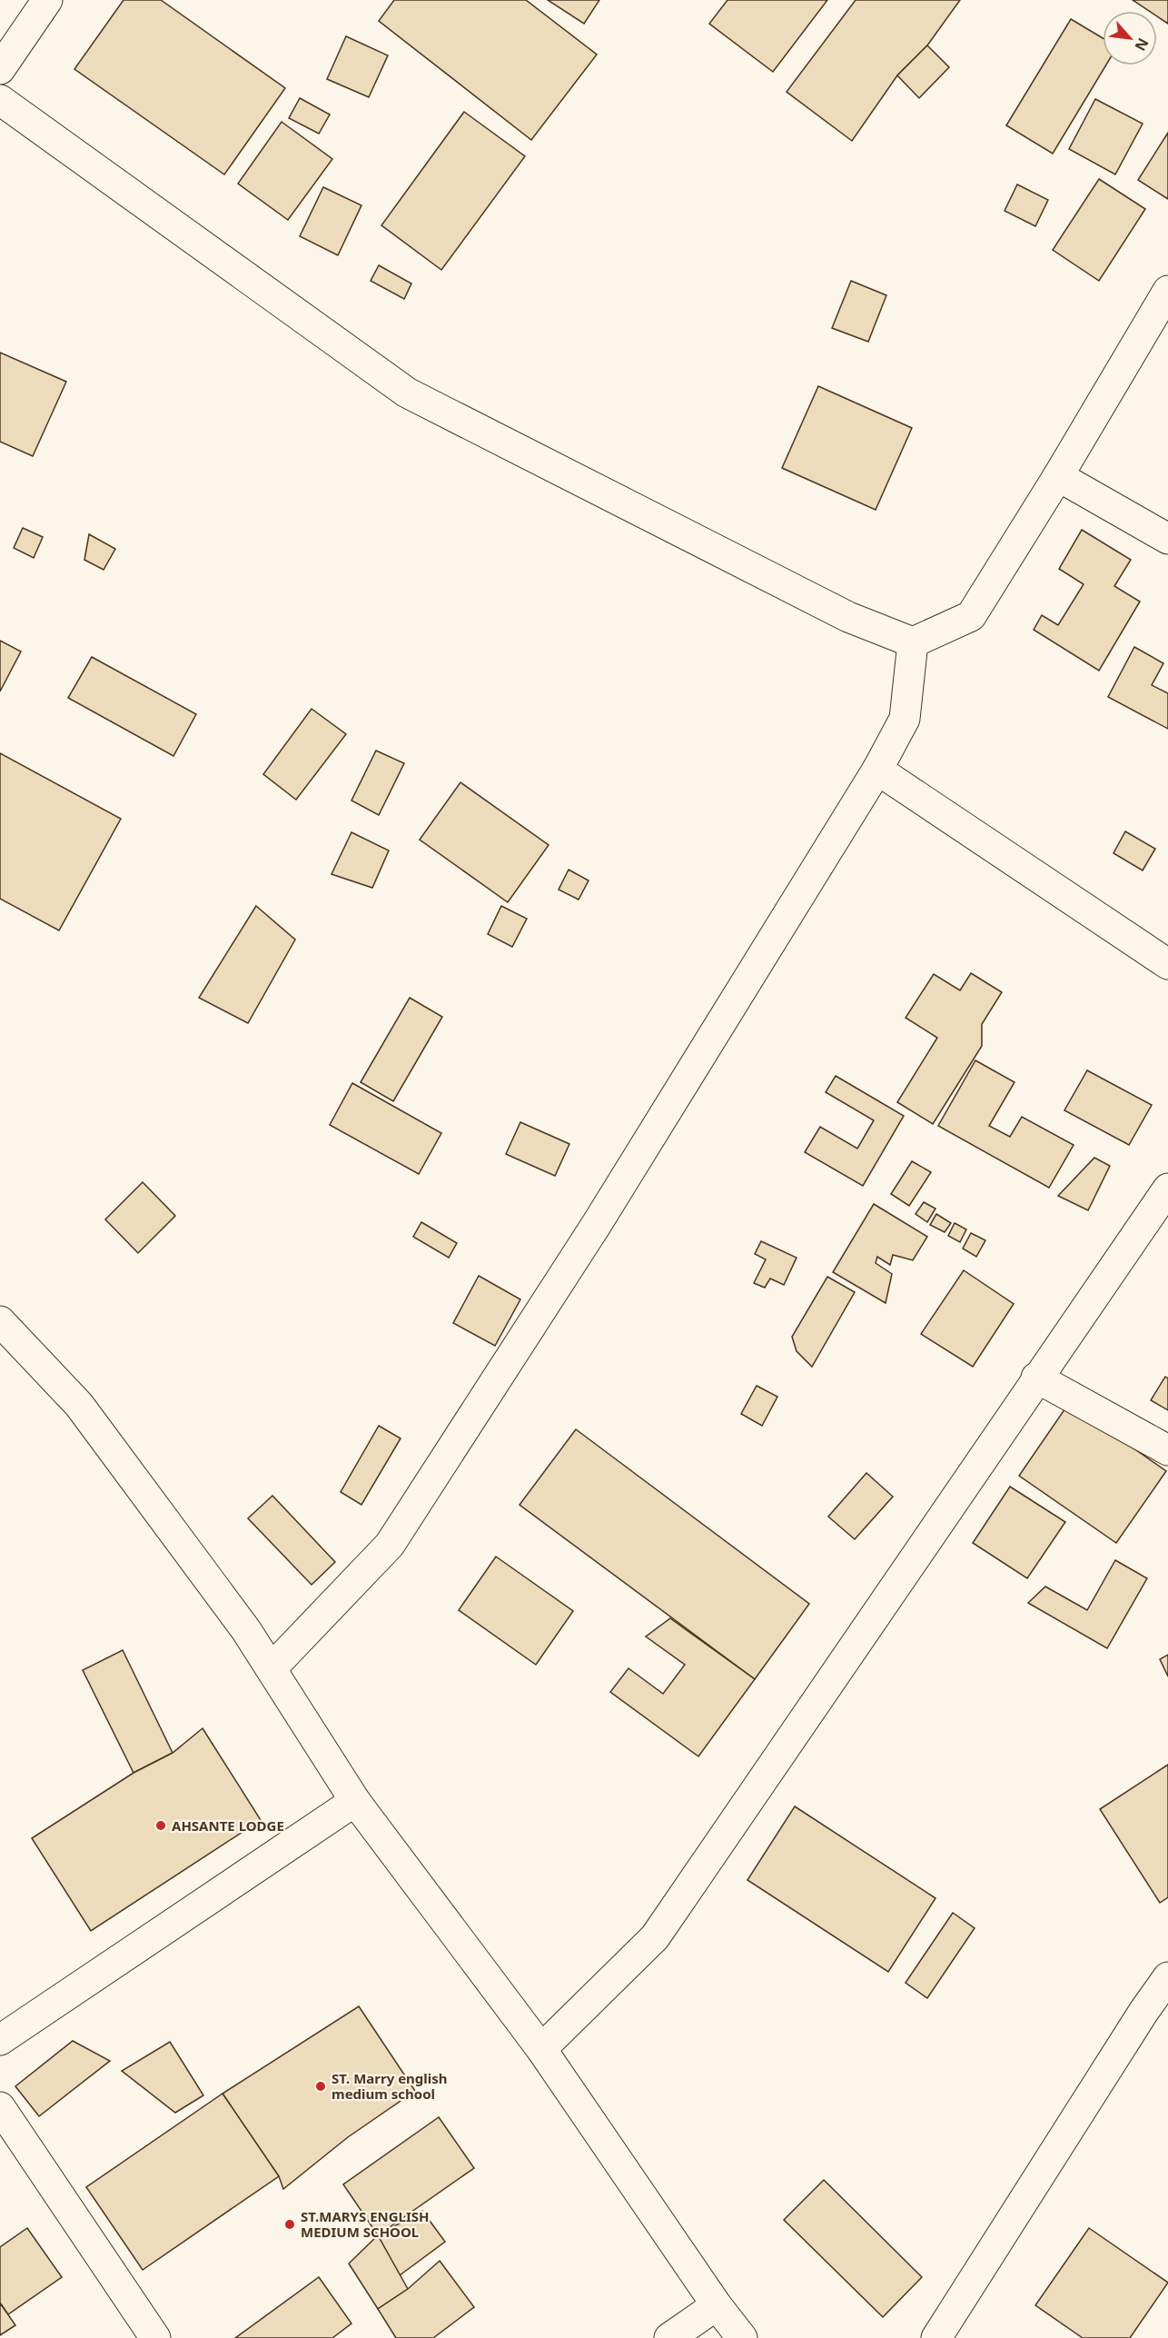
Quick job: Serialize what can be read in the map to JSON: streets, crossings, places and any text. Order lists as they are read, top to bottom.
{
  "places": ["AHSANTE LODGE", "ST. Marry english medium school", "ST.MARYS ENGLISH MEDIUM SCHOOL"],
  "north": "bottom right"
}
